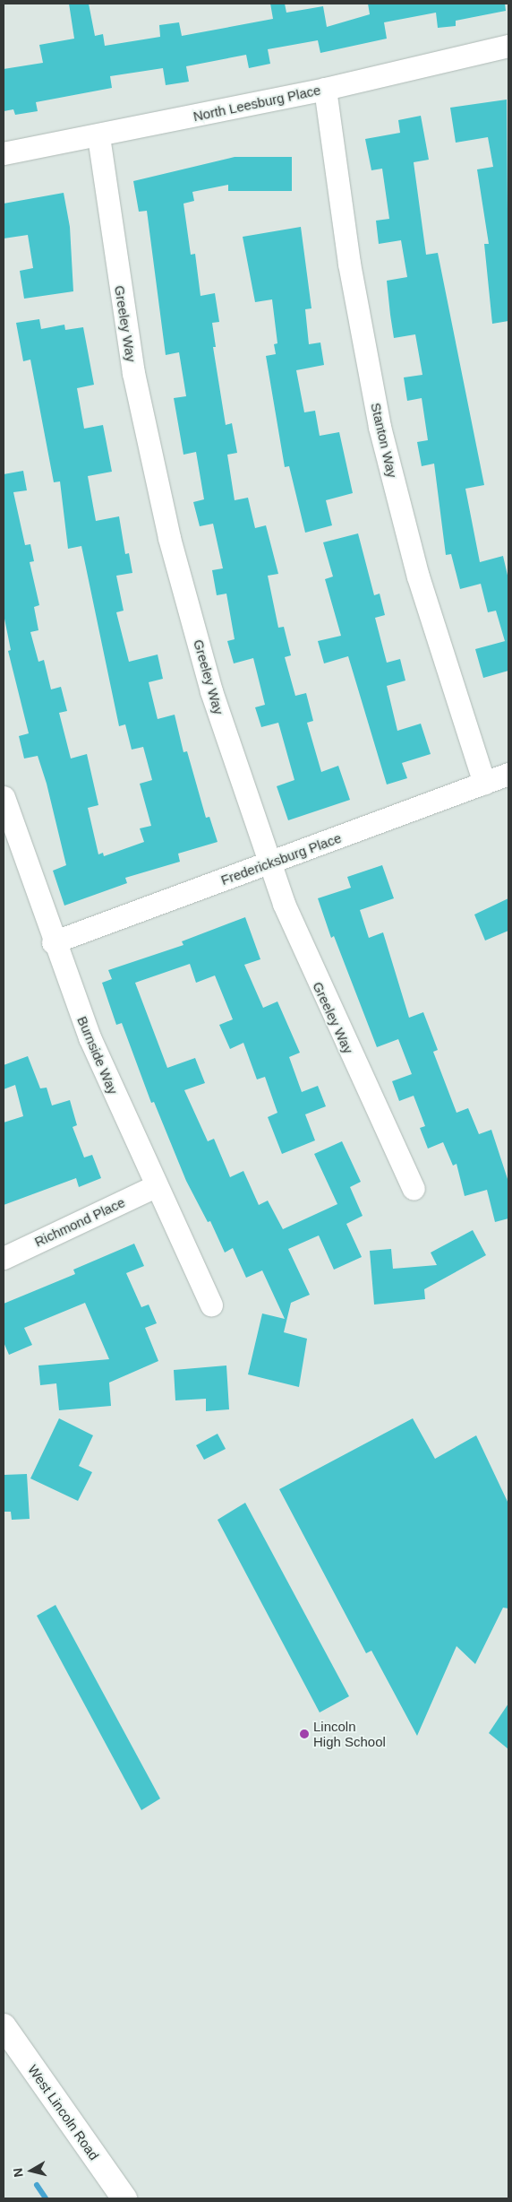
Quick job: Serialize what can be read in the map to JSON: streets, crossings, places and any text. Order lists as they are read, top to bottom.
{
  "streets": {
    "street": [
      "North Leesburg Place",
      "Greeley Way",
      "Stanton Way",
      "Fredericksburg Place",
      "Burnside Way",
      "Richmond Place",
      "West Lincoln Road"
    ]
  },
  "crossings": [
    ["North Leesburg Place", "Greeley Way"],
    ["North Leesburg Place", "Stanton Way"],
    ["Greeley Way", "Fredericksburg Place"],
    ["Stanton Way", "Fredericksburg Place"],
    ["Fredericksburg Place", "Burnside Way"],
    ["Burnside Way", "Richmond Place"]
  ],
  "places": ["Lincoln High School"],
  "north": "left"
}
